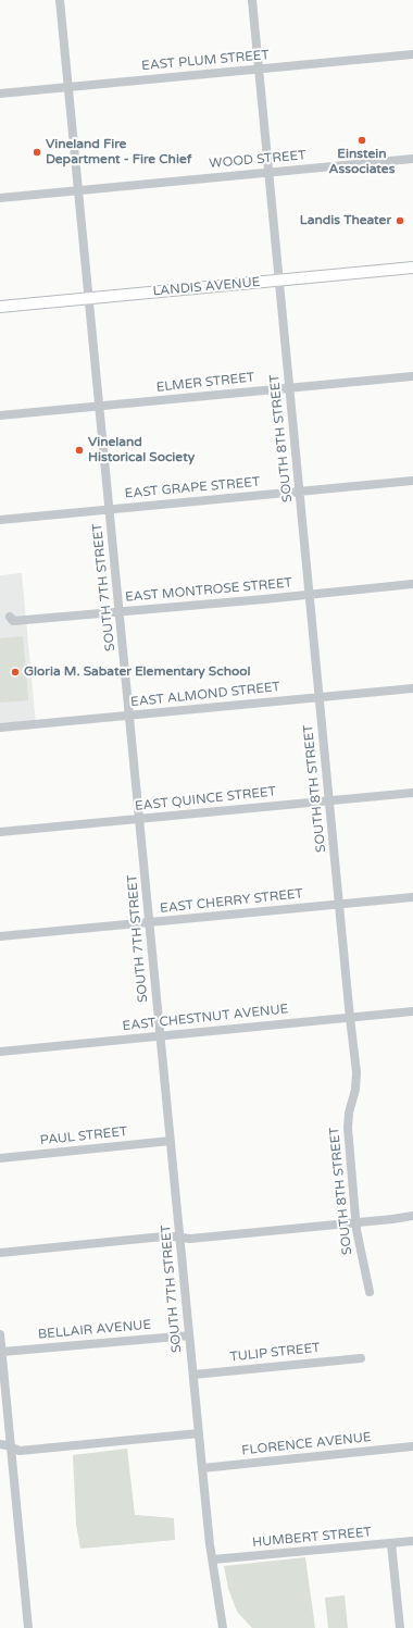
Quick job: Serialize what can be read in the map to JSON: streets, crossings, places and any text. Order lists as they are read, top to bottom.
{
  "streets": {
    "main road": ["LANDIS AVENUE"],
    "street": [
      "EAST PLUM STREET",
      "WOOD STREET",
      "ELMER STREET",
      "SOUTH 8TH STREET",
      "EAST GRAPE STREET",
      "SOUTH 7TH STREET",
      "EAST MONTROSE STREET",
      "EAST ALMOND STREET",
      "EAST QUINCE STREET",
      "EAST CHERRY STREET",
      "EAST CHESTNUT AVENUE",
      "PAUL STREET",
      "BELLAIR AVENUE",
      "TULIP STREET",
      "FLORENCE AVENUE",
      "HUMBERT STREET"
    ]
  },
  "crossings": [
    ["EAST PLUM STREET", "SOUTH 8TH STREET"],
    ["EAST PLUM STREET", "SOUTH 7TH STREET"],
    ["WOOD STREET", "SOUTH 8TH STREET"],
    ["WOOD STREET", "SOUTH 7TH STREET"],
    ["LANDIS AVENUE", "SOUTH 8TH STREET"],
    ["LANDIS AVENUE", "SOUTH 7TH STREET"],
    ["ELMER STREET", "SOUTH 8TH STREET"],
    ["ELMER STREET", "SOUTH 7TH STREET"],
    ["SOUTH 8TH STREET", "EAST GRAPE STREET"],
    ["SOUTH 8TH STREET", "EAST MONTROSE STREET"],
    ["SOUTH 8TH STREET", "EAST ALMOND STREET"],
    ["SOUTH 8TH STREET", "EAST QUINCE STREET"],
    ["SOUTH 8TH STREET", "EAST CHERRY STREET"],
    ["SOUTH 8TH STREET", "EAST CHESTNUT AVENUE"],
    ["EAST GRAPE STREET", "SOUTH 7TH STREET"],
    ["SOUTH 7TH STREET", "EAST MONTROSE STREET"],
    ["SOUTH 7TH STREET", "EAST ALMOND STREET"],
    ["SOUTH 7TH STREET", "EAST QUINCE STREET"],
    ["SOUTH 7TH STREET", "EAST CHERRY STREET"],
    ["SOUTH 7TH STREET", "EAST CHESTNUT AVENUE"],
    ["SOUTH 7TH STREET", "PAUL STREET"],
    ["SOUTH 7TH STREET", "BELLAIR AVENUE"],
    ["SOUTH 7TH STREET", "TULIP STREET"],
    ["SOUTH 7TH STREET", "FLORENCE AVENUE"],
    ["SOUTH 7TH STREET", "HUMBERT STREET"]
  ],
  "places": [
    "Einstein Associates",
    "Vineland Fire Department - Fire Chief",
    "Landis Theater",
    "Vineland Historical Society",
    "Gloria M. Sabater Elementary School"
  ]
}
